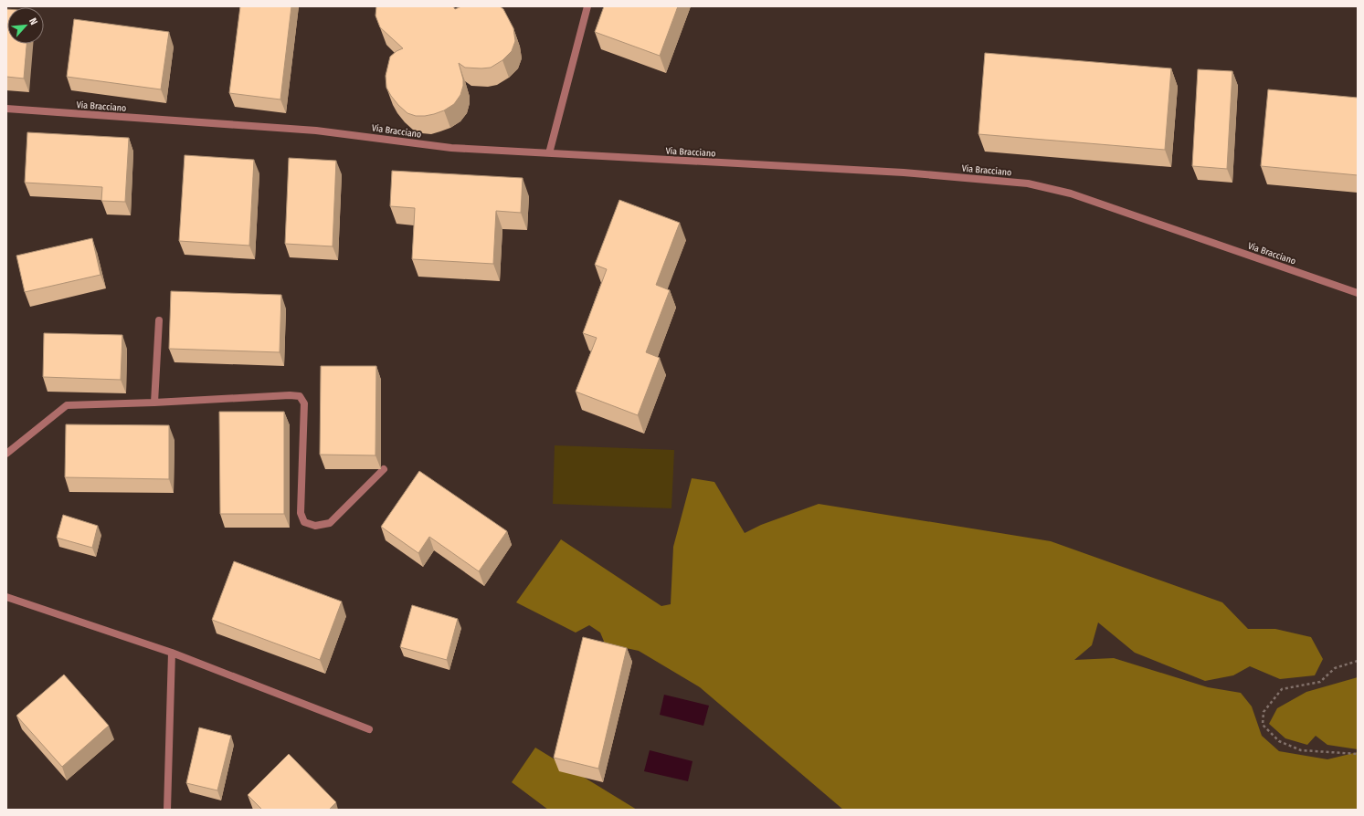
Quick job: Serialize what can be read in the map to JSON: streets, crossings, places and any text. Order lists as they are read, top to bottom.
{
  "streets": {
    "street": ["Via Bracciano"]
  },
  "north": "top right"
}
